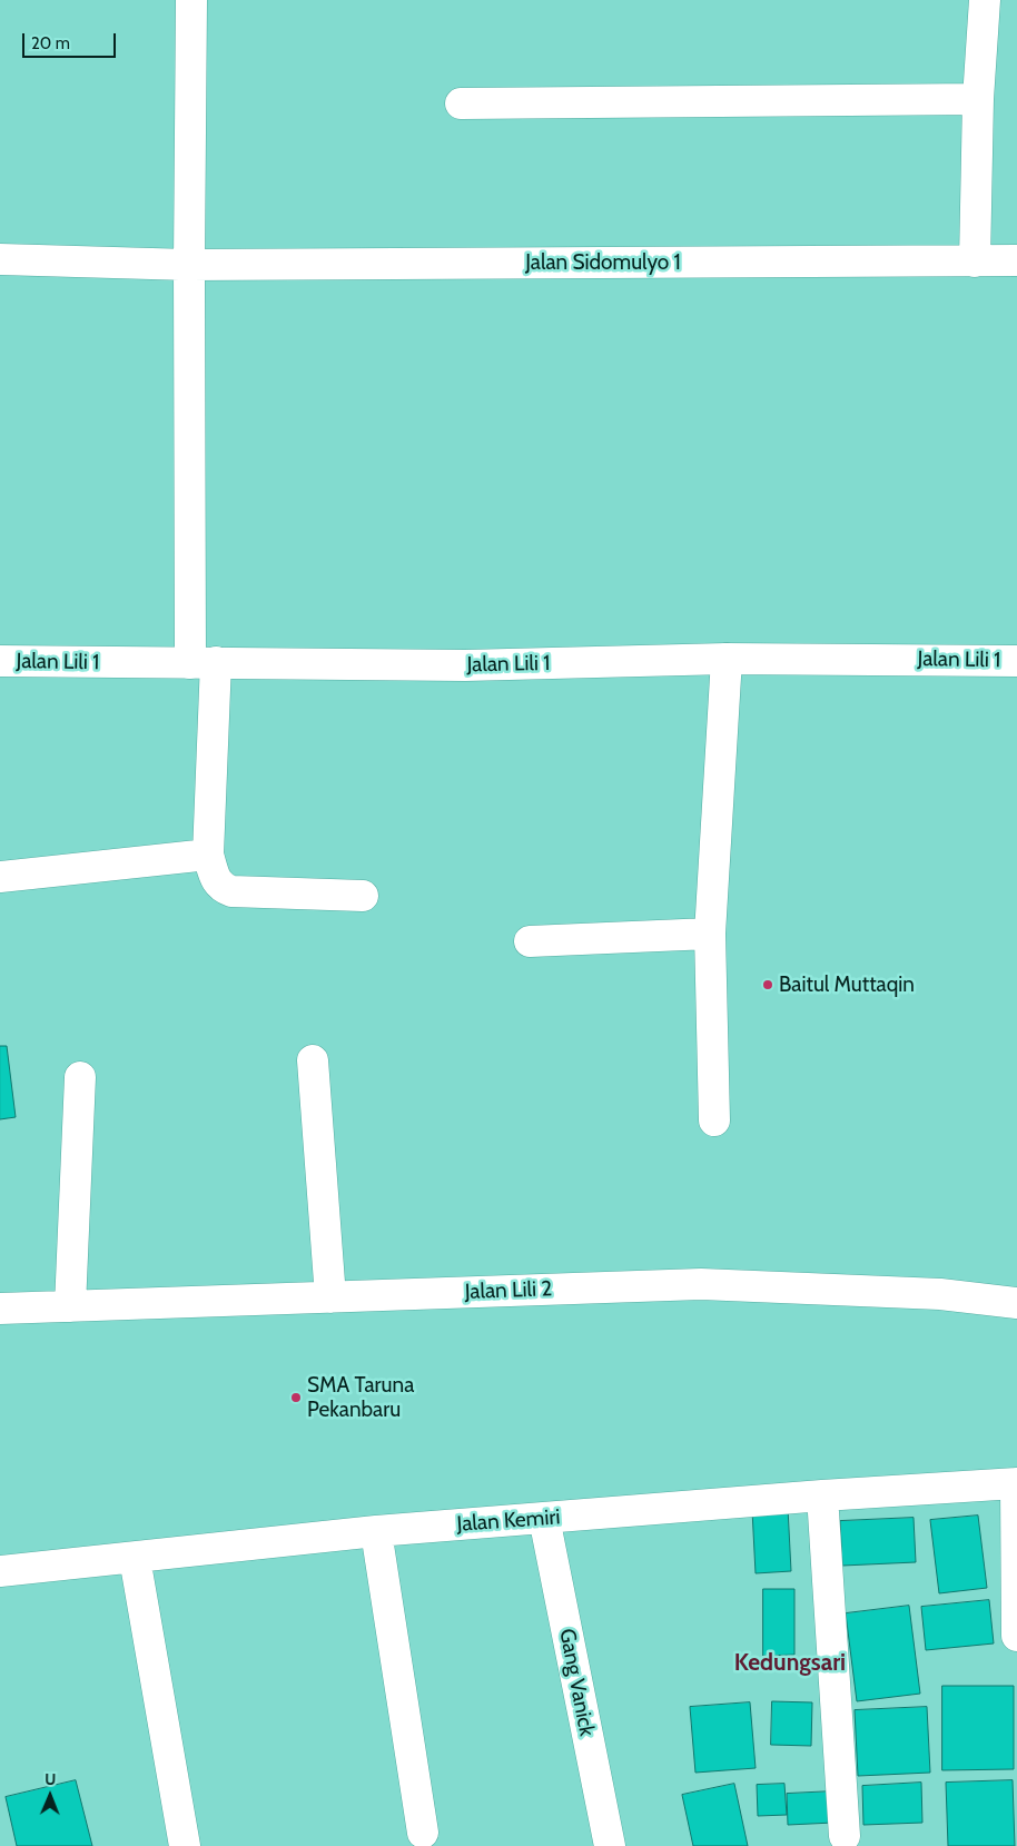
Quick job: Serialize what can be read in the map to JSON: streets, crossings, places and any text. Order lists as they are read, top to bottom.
{
  "streets": {
    "street": [
      "Jalan Sidomulyo 1",
      "Jalan Lili 1",
      "Jalan Lili 2",
      "Jalan Kemiri",
      "Gang Vanick"
    ]
  },
  "crossings": [
    ["Jalan Kemiri", "Gang Vanick"]
  ],
  "districts": ["Kedungsari"],
  "places": ["Baitul Muttaqin", "SMA Taruna Pekanbaru"],
  "scale_bar": "20 m",
  "north": "top"
}
